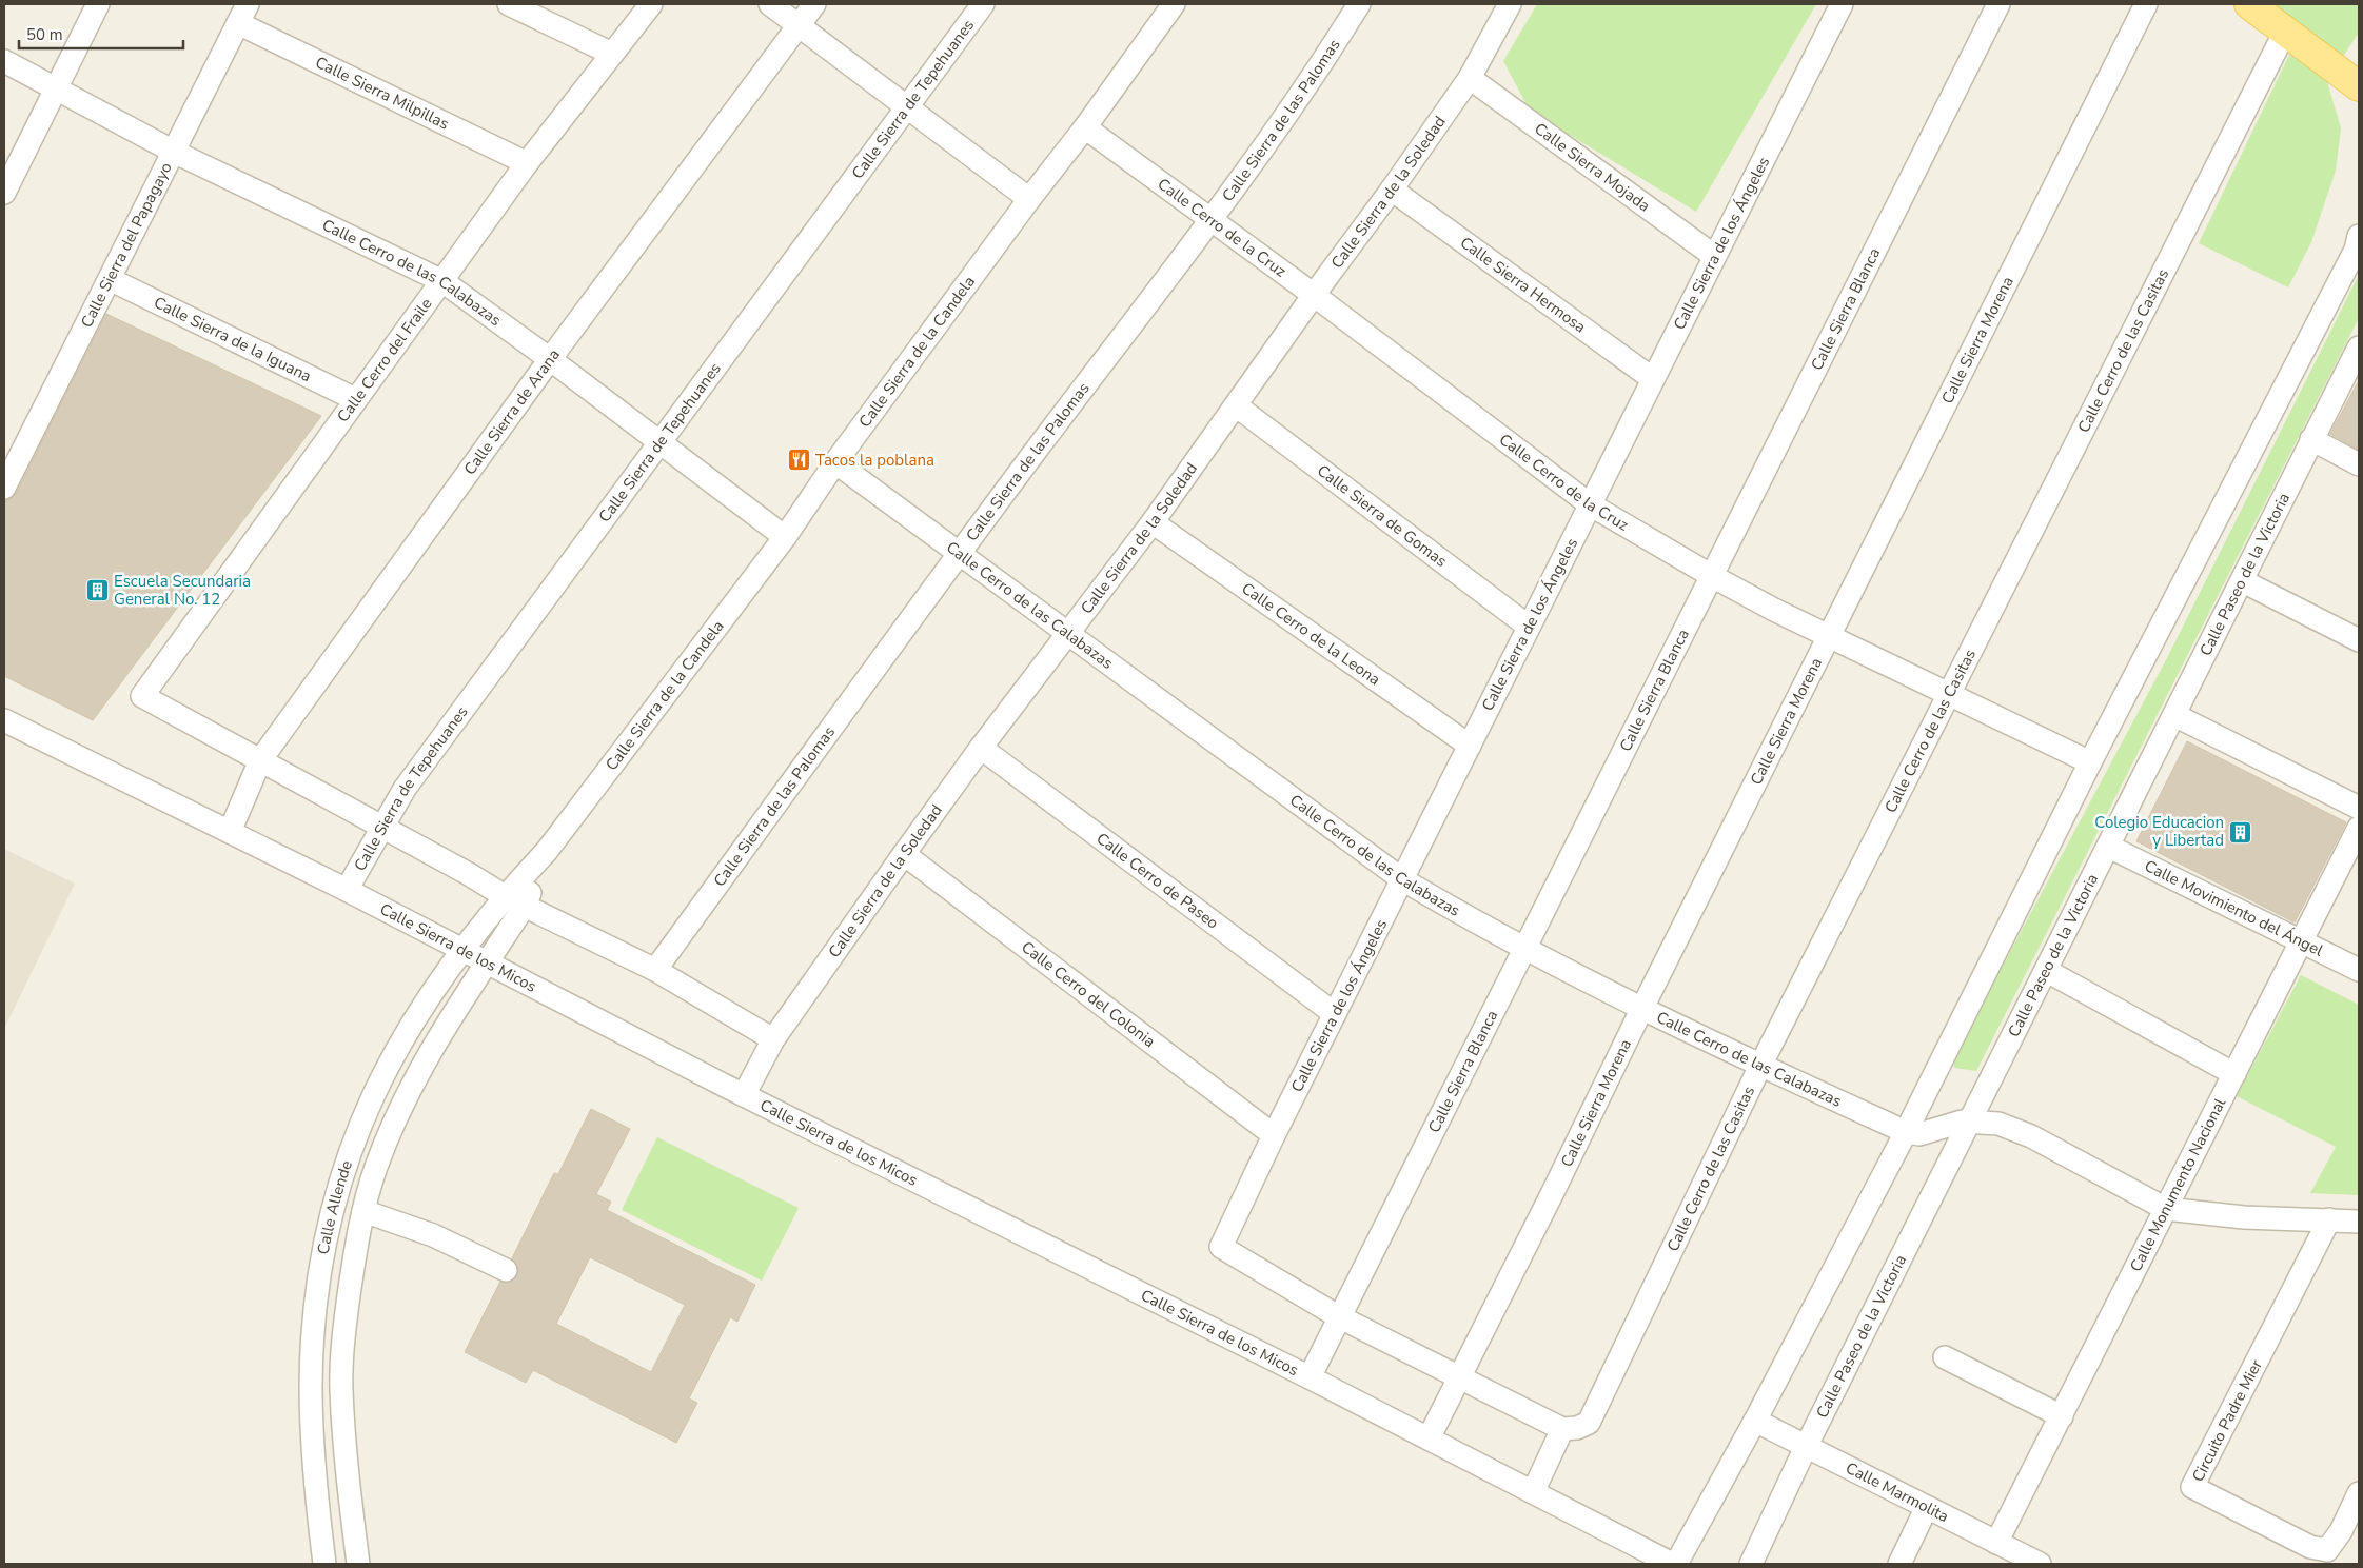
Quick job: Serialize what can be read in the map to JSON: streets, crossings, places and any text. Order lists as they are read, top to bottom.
{
  "streets": {
    "street": [
      "Calle Sierra Milpillas",
      "Calle Sierra de Tepehuanes",
      "Calle Sierra de las Palomas",
      "Calle Sierra Mojada",
      "Calle Sierra de la Soledad",
      "Calle Cerro de la Cruz",
      "Calle Sierra de los Ángeles",
      "Calle Sierra del Papagayo",
      "Calle Cerro de las Calabazas",
      "Calle Sierra Hermosa",
      "Calle Sierra Blanca",
      "Calle Sierra de la Iguana",
      "Calle Sierra Morena",
      "Calle Cerro de las Casitas",
      "Calle Sierra de la Candela",
      "Calle Cerro del Fraile",
      "Calle Sierra de Arana",
      "Calle Sierra de Gomas",
      "Calle Paseo de la Victoria",
      "Calle Cerro de la Leona",
      "Calle Cerro de Paseo",
      "Calle Movimiento del Ángel",
      "Calle Sierra de los Micos",
      "Calle Cerro del Colonia",
      "Calle Monumento Nacional",
      "Calle Allende",
      "Circuito Padre Mier",
      "Calle Marmolita"
    ]
  },
  "crossings": [
    ["Calle Sierra Milpillas", "Calle Sierra del Papagayo"],
    ["Calle Sierra Milpillas", "Calle Cerro del Fraile"],
    ["Calle Sierra de Tepehuanes", "Calle Cerro de las Calabazas"],
    ["Calle Sierra de Tepehuanes", "Calle Sierra de los Micos"],
    ["Calle Sierra de las Palomas", "Calle Cerro de la Cruz"],
    ["Calle Sierra de las Palomas", "Calle Cerro de las Calabazas"],
    ["Calle Sierra Mojada", "Calle Sierra de la Soledad"],
    ["Calle Sierra Mojada", "Calle Sierra de los Ángeles"],
    ["Calle Sierra de la Soledad", "Calle Cerro de la Cruz"],
    ["Calle Sierra de la Soledad", "Calle Cerro de las Calabazas"],
    ["Calle Sierra de la Soledad", "Calle Sierra Hermosa"],
    ["Calle Sierra de la Soledad", "Calle Sierra de Gomas"],
    ["Calle Sierra de la Soledad", "Calle Cerro de la Leona"],
    ["Calle Sierra de la Soledad", "Calle Cerro de Paseo"],
    ["Calle Sierra de la Soledad", "Calle Sierra de los Micos"],
    ["Calle Sierra de la Soledad", "Calle Cerro del Colonia"],
    ["Calle Cerro de la Cruz", "Calle Sierra de los Ángeles"],
    ["Calle Cerro de la Cruz", "Calle Sierra Blanca"],
    ["Calle Cerro de la Cruz", "Calle Sierra Morena"],
    ["Calle Cerro de la Cruz", "Calle Cerro de las Casitas"],
    ["Calle Cerro de la Cruz", "Calle Sierra de la Candela"],
    ["Calle Sierra de los Ángeles", "Calle Cerro de las Calabazas"],
    ["Calle Sierra de los Ángeles", "Calle Sierra Hermosa"],
    ["Calle Sierra de los Ángeles", "Calle Sierra Blanca"],
    ["Calle Sierra de los Ángeles", "Calle Sierra de Gomas"],
    ["Calle Sierra de los Ángeles", "Calle Cerro de la Leona"],
    ["Calle Sierra de los Ángeles", "Calle Cerro de Paseo"],
    ["Calle Sierra de los Ángeles", "Calle Cerro del Colonia"],
    ["Calle Sierra del Papagayo", "Calle Cerro de las Calabazas"],
    ["Calle Sierra del Papagayo", "Calle Sierra de la Iguana"],
    ["Calle Cerro de las Calabazas", "Calle Sierra Blanca"],
    ["Calle Cerro de las Calabazas", "Calle Sierra Morena"],
    ["Calle Cerro de las Calabazas", "Calle Cerro de las Casitas"],
    ["Calle Cerro de las Calabazas", "Calle Sierra de la Candela"],
    ["Calle Cerro de las Calabazas", "Calle Cerro del Fraile"],
    ["Calle Cerro de las Calabazas", "Calle Sierra de Arana"],
    ["Calle Cerro de las Calabazas", "Calle Paseo de la Victoria"],
    ["Calle Cerro de las Calabazas", "Calle Monumento Nacional"],
    ["Calle Sierra Blanca", "Calle Sierra de los Micos"],
    ["Calle Sierra de la Iguana", "Calle Cerro del Fraile"],
    ["Calle Sierra Morena", "Calle Sierra de los Micos"],
    ["Calle Cerro de las Casitas", "Calle Sierra de los Micos"],
    ["Calle Sierra de la Candela", "Calle Allende"],
    ["Calle Cerro del Fraile", "Calle Sierra de Arana"],
    ["Calle Sierra de Arana", "Calle Sierra de los Micos"],
    ["Calle Paseo de la Victoria", "Calle Movimiento del Ángel"],
    ["Calle Paseo de la Victoria", "Calle Marmolita"],
    ["Calle Movimiento del Ángel", "Calle Monumento Nacional"],
    ["Calle Sierra de los Micos", "Calle Allende"],
    ["Calle Monumento Nacional", "Calle Marmolita"]
  ],
  "places": {
    "restaurant": ["Tacos la poblana"],
    "building": ["Escuela Secundaria General No. 12", "Colegio Educacion y Libertad"]
  },
  "scale_bar": "50 m"
}
